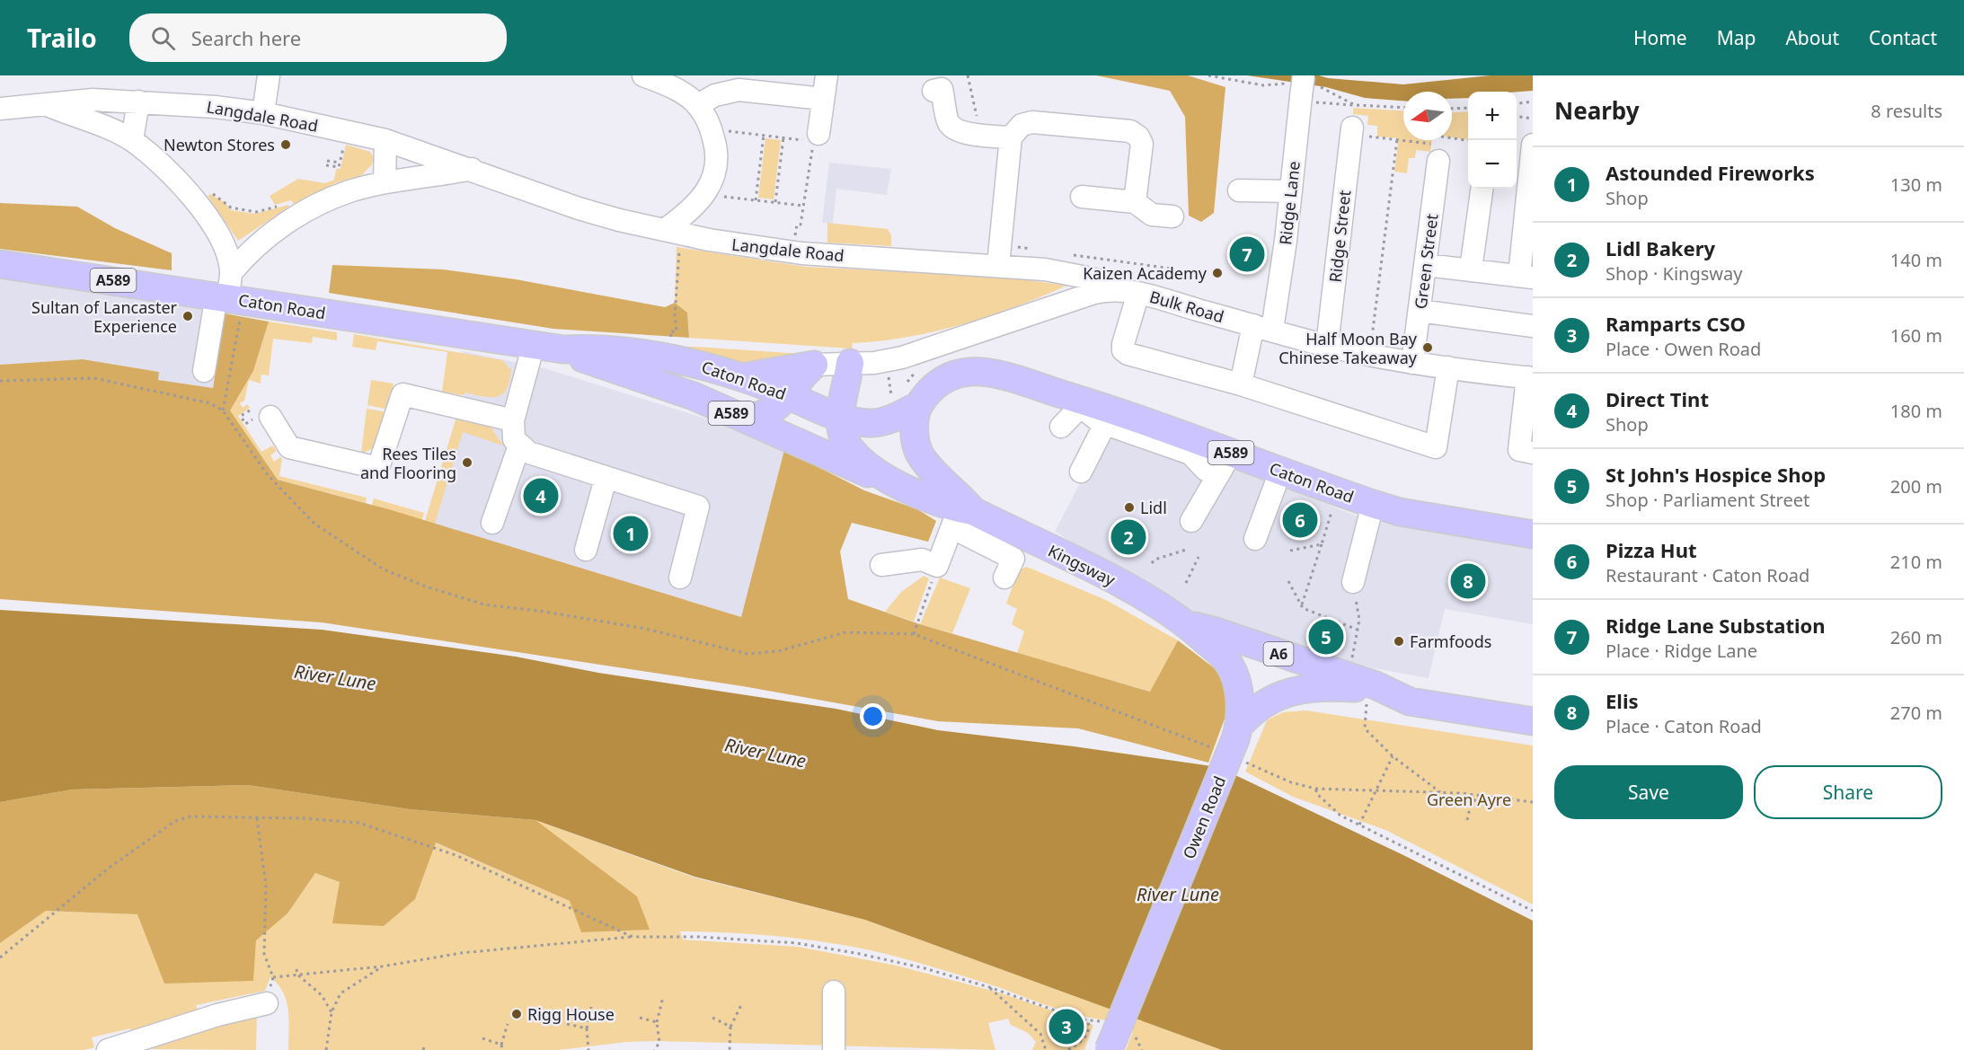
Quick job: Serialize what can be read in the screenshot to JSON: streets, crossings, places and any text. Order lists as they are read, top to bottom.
{
  "streets": {
    "main road": [
      "A589",
      "Caton Road",
      "Kingsway",
      "A6",
      "Owen Road"
    ],
    "street": [
      "Langdale Road",
      "Ridge Lane",
      "Ridge Street",
      "Green Street",
      "Bulk Road"
    ]
  },
  "crossings": [
    ["Langdale Road", "Caton Road"],
    ["Langdale Road", "Bulk Road"],
    ["Ridge Lane", "Bulk Road"],
    ["Ridge Street", "Bulk Road"],
    ["Green Street", "Bulk Road"],
    ["A589", "Caton Road"],
    ["A589", "Kingsway"],
    ["A589", "A6"],
    ["A589", "Owen Road"],
    ["Kingsway", "A6"],
    ["Kingsway", "Owen Road"],
    ["A6", "Owen Road"]
  ],
  "water": ["River Lune"],
  "parks": ["Green Ayre"],
  "places": [
    "Newton Stores",
    "Kaizen Academy",
    "Sultan of Lancaster Experience",
    "Half Moon Bay Chinese Takeaway",
    "Rees Tiles and Flooring",
    "Lidl",
    "Farmfoods",
    "Rigg House"
  ],
  "north": "left",
  "page": {
    "header": "Trailo",
    "search": "Search here",
    "nav": [
      "Home",
      "Map",
      "About",
      "Contact"
    ],
    "heading": ["Nearby", "8 results"],
    "map_buttons": ["+", "−"],
    "list": [
      {
        "mark": "1",
        "name": "Astounded Fireworks",
        "note": "Shop",
        "value": "130 m"
      },
      {
        "mark": "2",
        "name": "Lidl Bakery",
        "note": "Shop · Kingsway",
        "value": "140 m"
      },
      {
        "mark": "3",
        "name": "Ramparts CSO",
        "note": "Place · Owen Road",
        "value": "160 m"
      },
      {
        "mark": "4",
        "name": "Direct Tint",
        "note": "Shop",
        "value": "180 m"
      },
      {
        "mark": "5",
        "name": "St John's Hospice Shop",
        "note": "Shop · Parliament Street",
        "value": "200 m"
      },
      {
        "mark": "6",
        "name": "Pizza Hut",
        "note": "Restaurant · Caton Road",
        "value": "210 m"
      },
      {
        "mark": "7",
        "name": "Ridge Lane Substation",
        "note": "Place · Ridge Lane",
        "value": "260 m"
      },
      {
        "mark": "8",
        "name": "Elis",
        "note": "Place · Caton Road",
        "value": "270 m"
      }
    ],
    "pins": [
      "7",
      "4",
      "6",
      "1",
      "2",
      "8",
      "5",
      "3"
    ],
    "buttons": ["Save", "Share"]
  }
}
